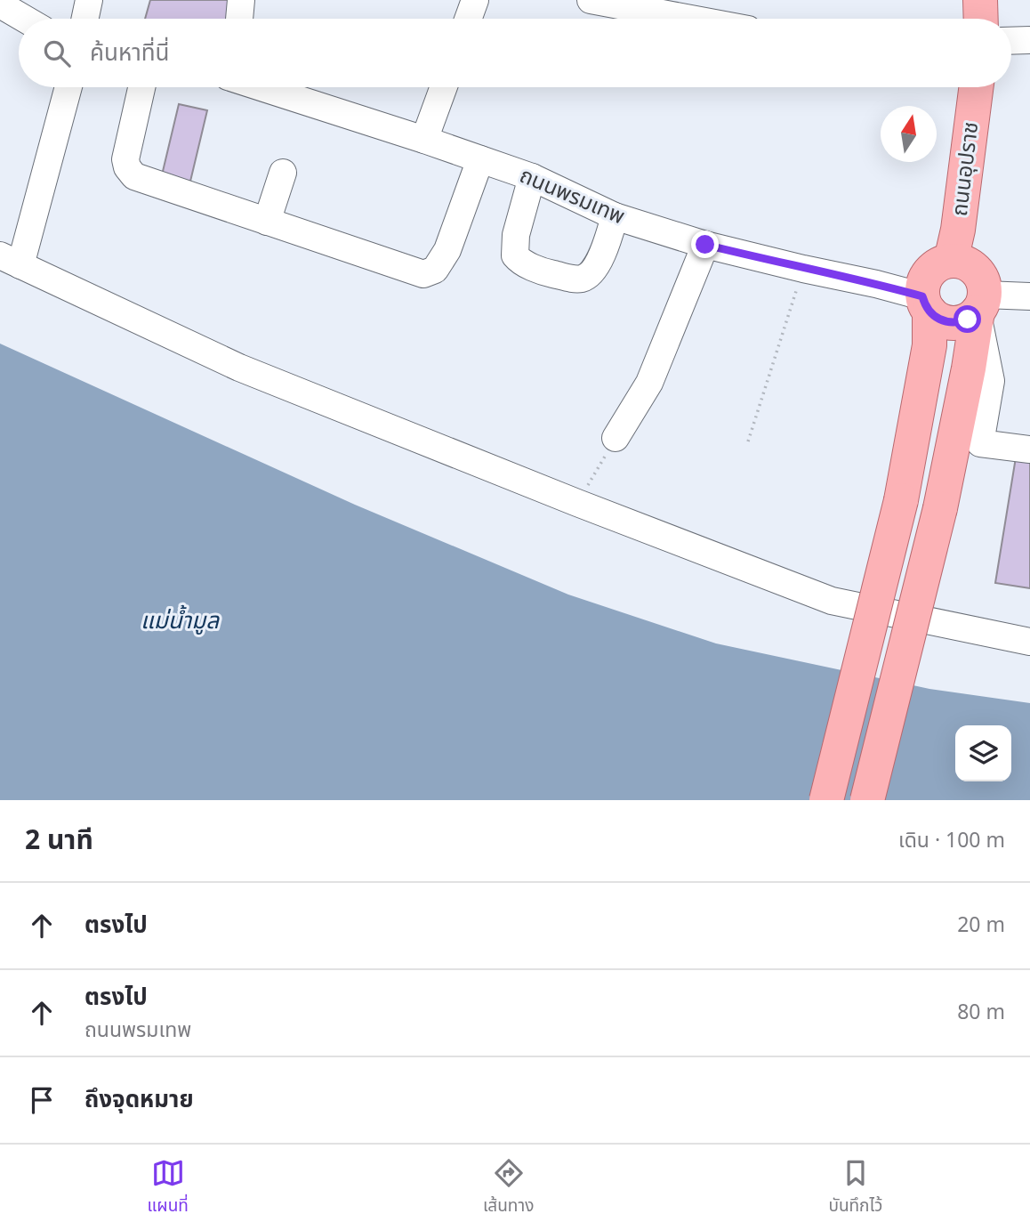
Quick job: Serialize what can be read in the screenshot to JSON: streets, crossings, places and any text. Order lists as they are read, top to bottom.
{
  "streets": {
    "main road": ["ถนนอุปราช"],
    "street": ["ถนนพรมเทพ"]
  },
  "crossings": [
    ["ถนนอุปราช", "ถนนพรมเทพ"]
  ],
  "water": ["แม่น้ำมูล"],
  "north": "top",
  "page": {
    "search": "ค้นหาที่นี่",
    "heading": ["2 นาที", "เดิน · 100 m"],
    "list": [
      ["ตรงไป", "20 m"],
      ["ตรงไป", "ถนนพรมเทพ", "80 m"],
      "ถึงจุดหมาย"
    ],
    "nav": ["แผนที่", "เส้นทาง", "บันทึกไว้"]
  }
}
